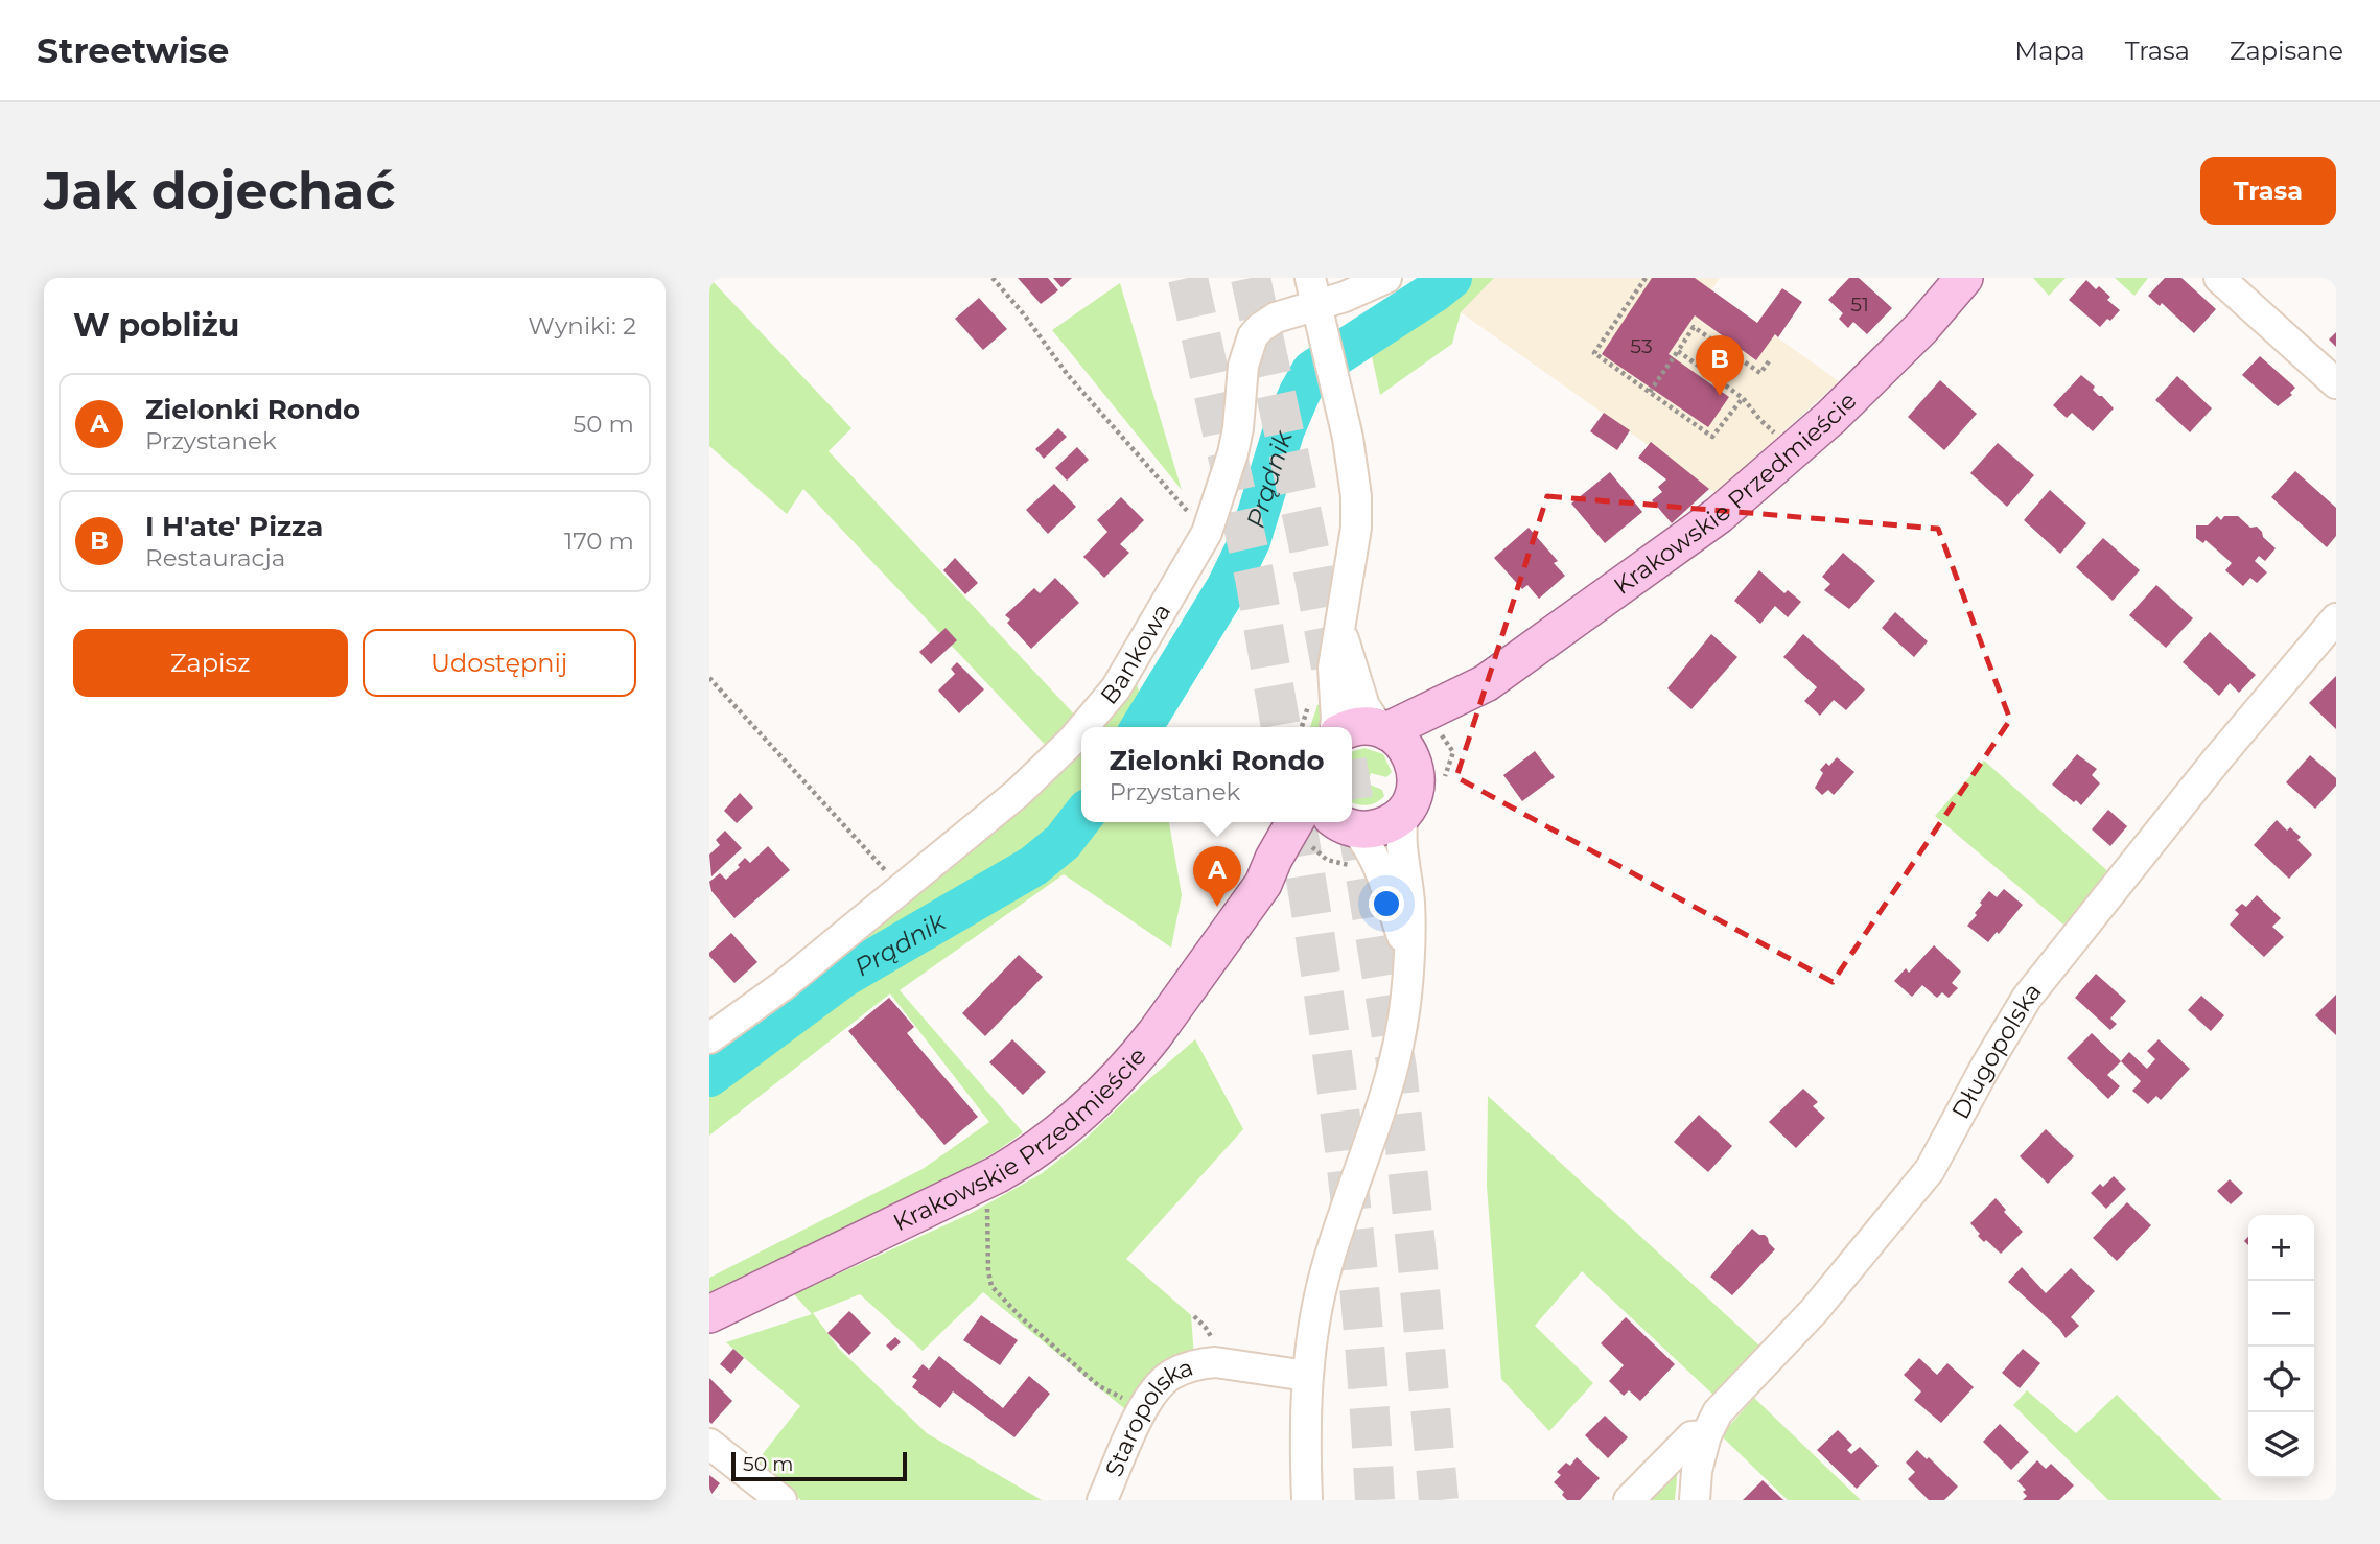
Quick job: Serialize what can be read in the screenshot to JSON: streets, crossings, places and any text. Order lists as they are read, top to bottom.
{
  "streets": {
    "main road": ["Krakowskie Przedmieście"],
    "street": ["Bankowa", "Długopolska", "Staropolska"]
  },
  "water": ["Prądnik"],
  "house_numbers": ["51", "53"],
  "scale_bar": "50 m",
  "page": {
    "header": "Streetwise",
    "nav": ["Mapa", "Trasa", "Zapisane"],
    "buttons": [
      "Trasa",
      ["Zapisz", "Udostępnij"]
    ],
    "title": "Jak dojechać",
    "heading": ["W pobliżu", "Wyniki: 2"],
    "pins": ["B", "A"],
    "list": [
      {
        "mark": "A",
        "name": "Zielonki Rondo",
        "note": "Przystanek",
        "value": "50 m"
      },
      {
        "mark": "B",
        "name": "I H'ate' Pizza",
        "note": "Restauracja",
        "value": "170 m"
      }
    ],
    "popup": ["Zielonki Rondo", "Przystanek"],
    "map_buttons": ["+", "−"],
    "scale": "50 m"
  }
}
